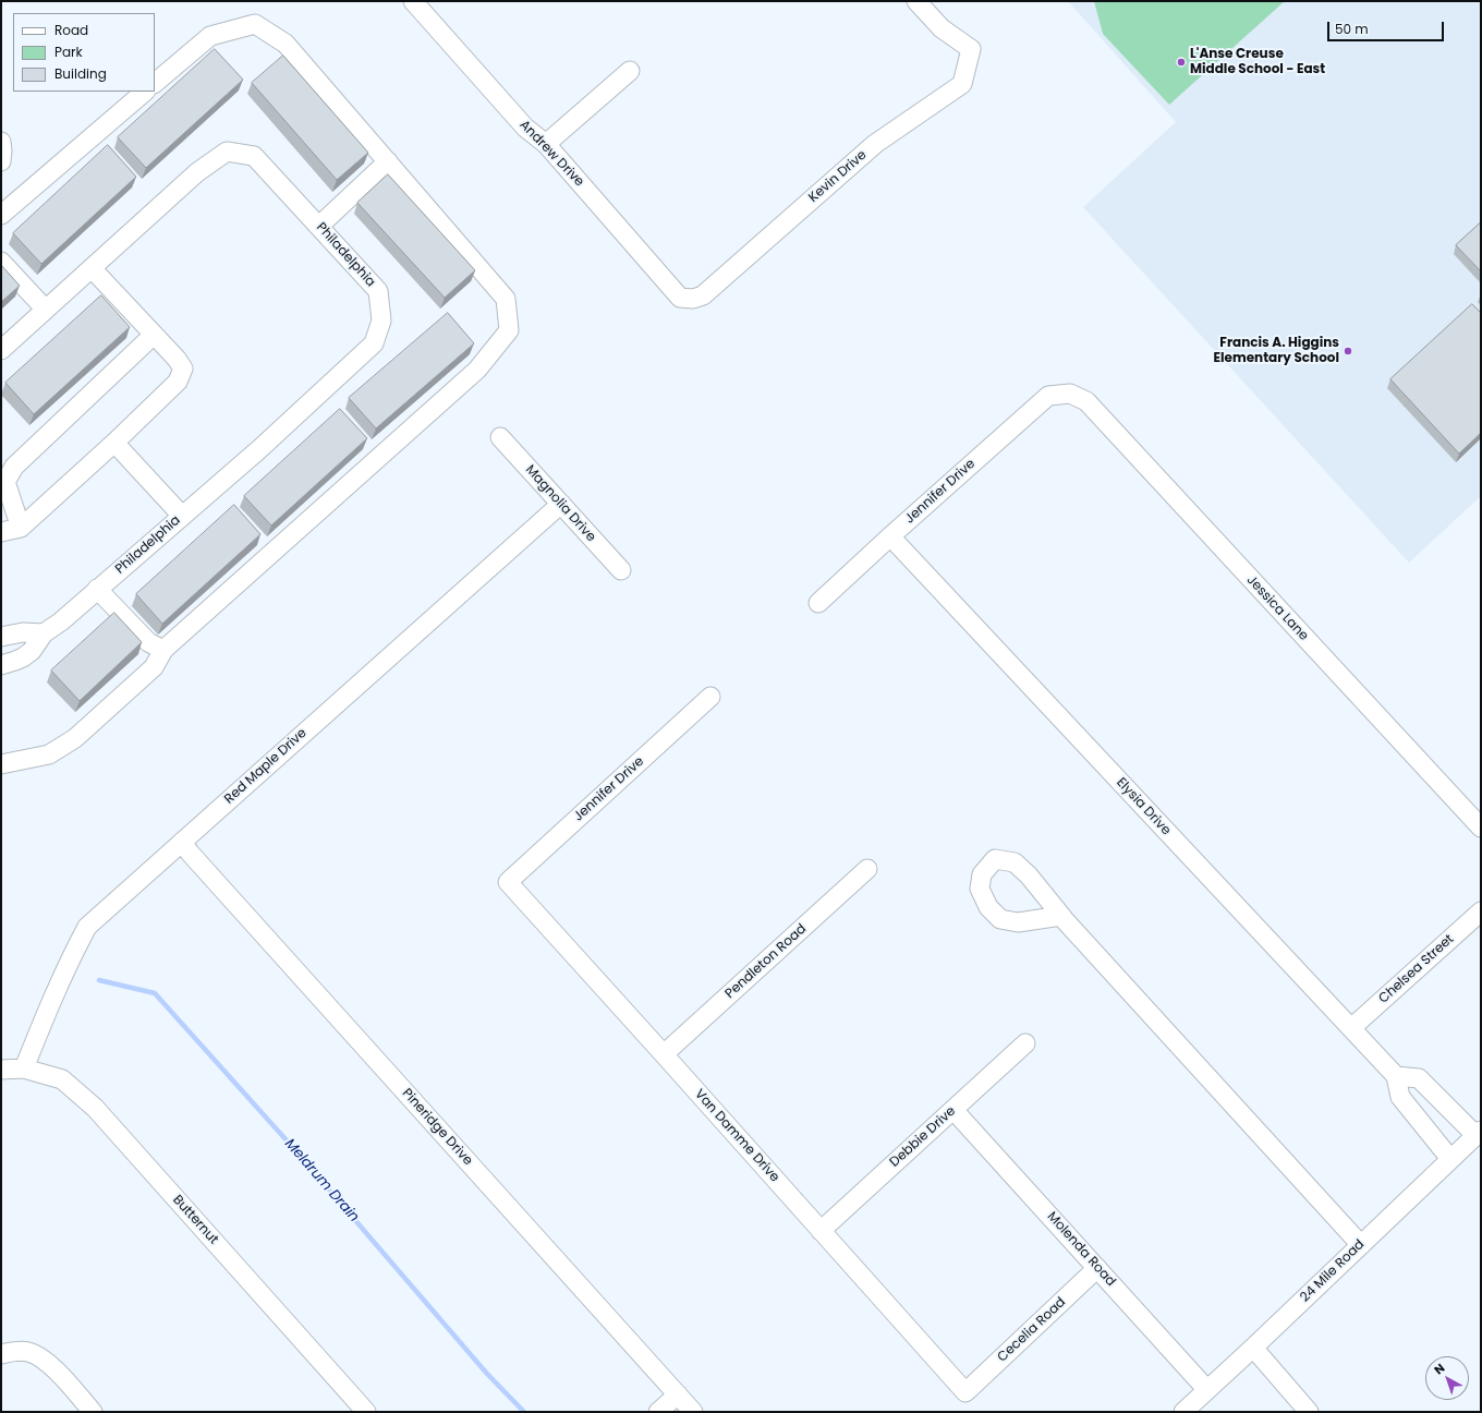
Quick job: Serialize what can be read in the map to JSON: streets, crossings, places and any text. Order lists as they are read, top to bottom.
{
  "streets": {
    "street": [
      "Andrew Drive",
      "Kevin Drive",
      "Philadelphia",
      "Jennifer Drive",
      "Magnolia Drive",
      "Jessica Lane",
      "Red Maple Drive",
      "Elysia Drive",
      "Pendleton Road",
      "Chelsea Street",
      "Pineridge Drive",
      "Van Damme Drive",
      "Debbie Drive",
      "Butternut",
      "Molenda Road",
      "24 Mile Road",
      "Cecelia Road"
    ]
  },
  "crossings": [
    ["Andrew Drive", "Kevin Drive"],
    ["Jennifer Drive", "Jessica Lane"],
    ["Jennifer Drive", "Elysia Drive"],
    ["Jennifer Drive", "Van Damme Drive"],
    ["Magnolia Drive", "Red Maple Drive"],
    ["Red Maple Drive", "Pineridge Drive"],
    ["Red Maple Drive", "Butternut"],
    ["Elysia Drive", "Chelsea Street"],
    ["Pendleton Road", "Van Damme Drive"],
    ["Van Damme Drive", "Debbie Drive"],
    ["Van Damme Drive", "Cecelia Road"],
    ["Debbie Drive", "Molenda Road"],
    ["Molenda Road", "24 Mile Road"],
    ["Molenda Road", "Cecelia Road"]
  ],
  "water": ["Meldrum Drain"],
  "places": ["L'Anse Creuse Middle School - East", "Francis A. Higgins Elementary School"],
  "legend": ["Road", "Park", "Building"],
  "scale_bar": "50 m",
  "north": "top left"
}
